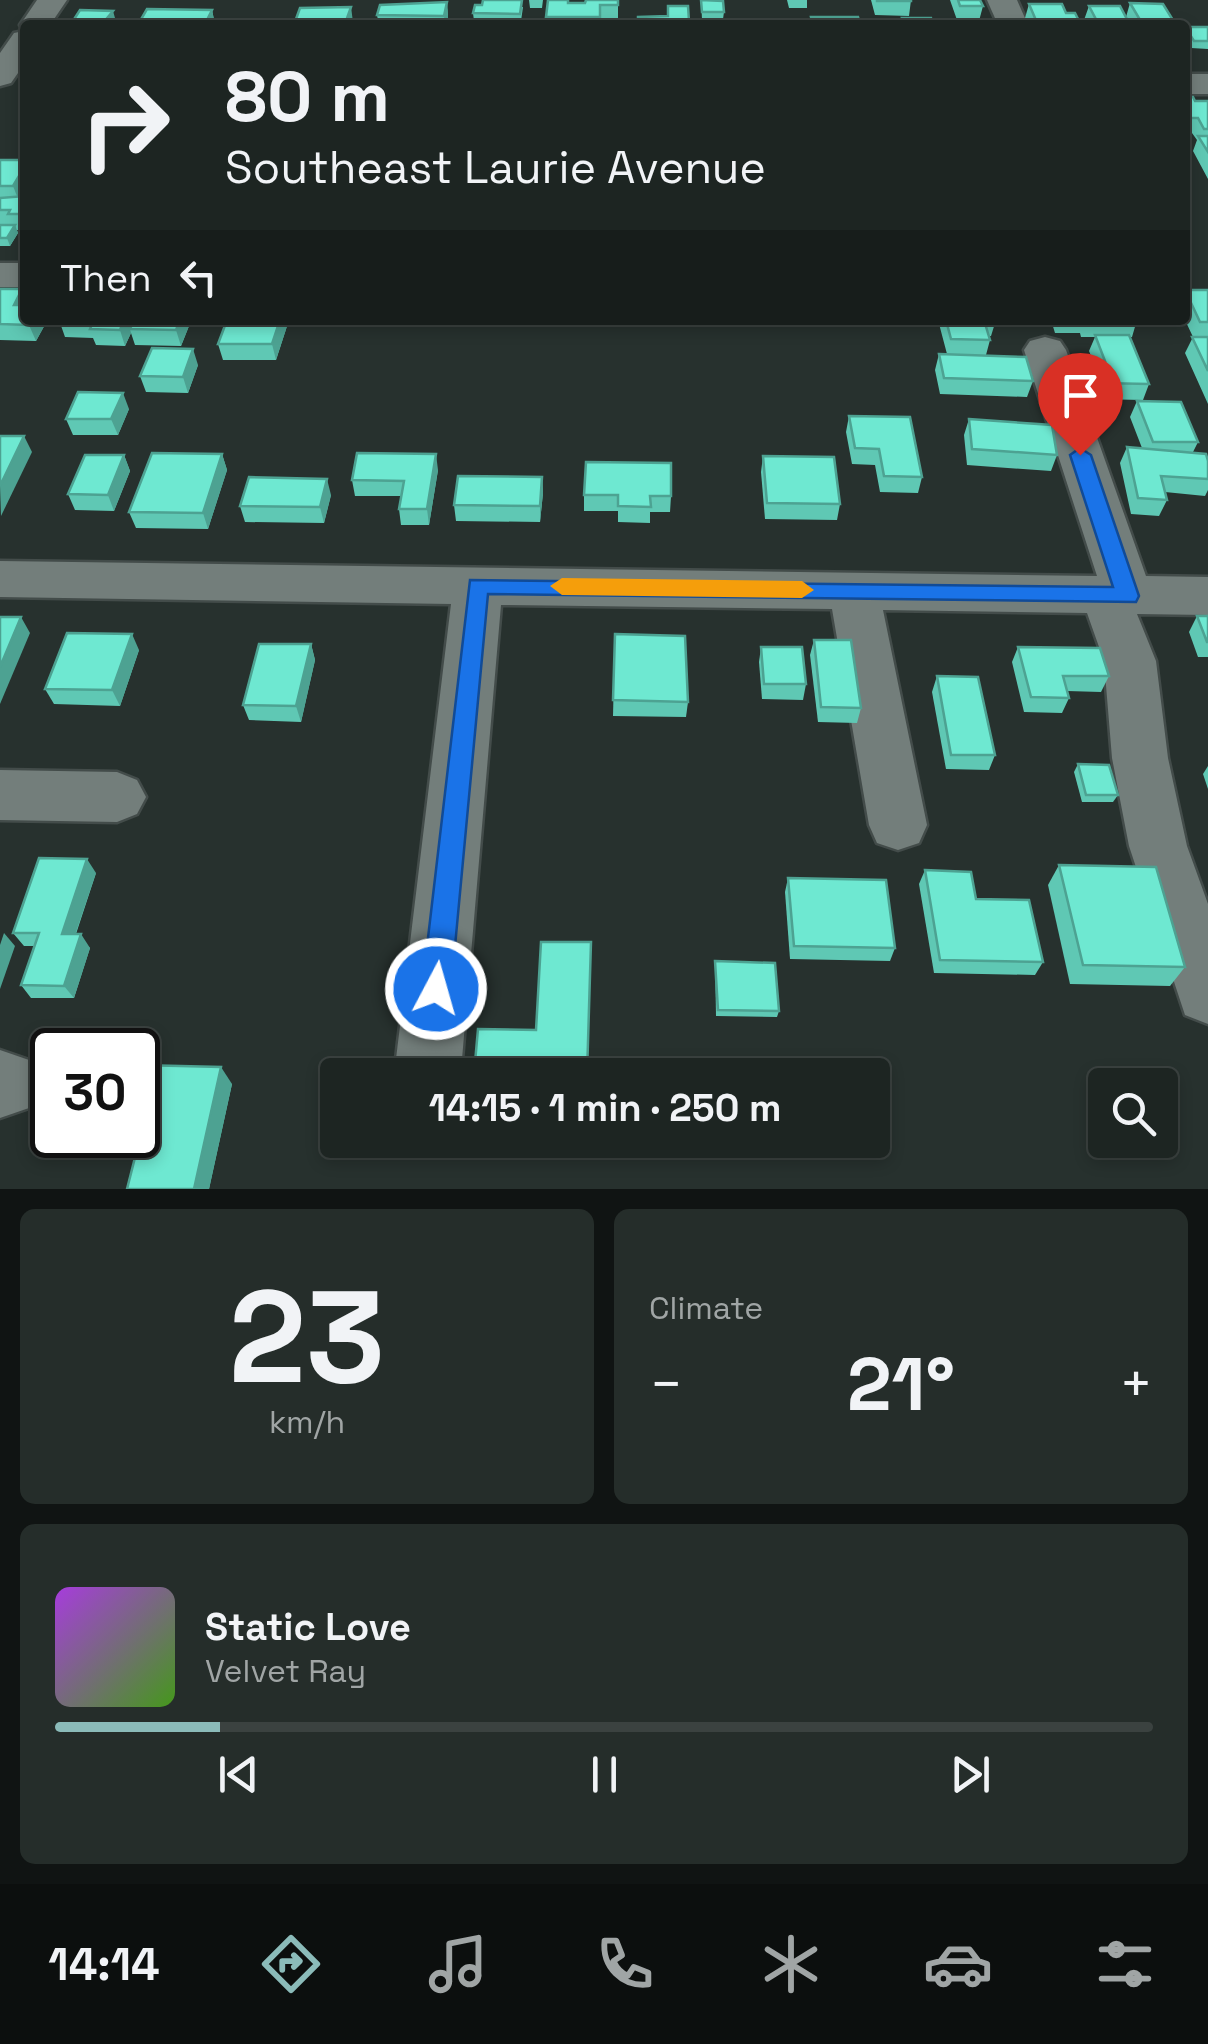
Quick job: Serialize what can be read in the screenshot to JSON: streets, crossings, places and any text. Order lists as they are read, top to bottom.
{
  "page": {
    "turn": ["80 m", "Southeast Laurie Avenue"],
    "then": "Then",
    "limit": "30",
    "trip": "14:15 · 1 min · 250 m",
    "tile": [
      ["23", "km/h"],
      "Climate"
    ],
    "heat": ["−", "21°", "+"],
    "song": ["Static Love", "Velvet Ray"],
    "tabs": "14:14"
  }
}
